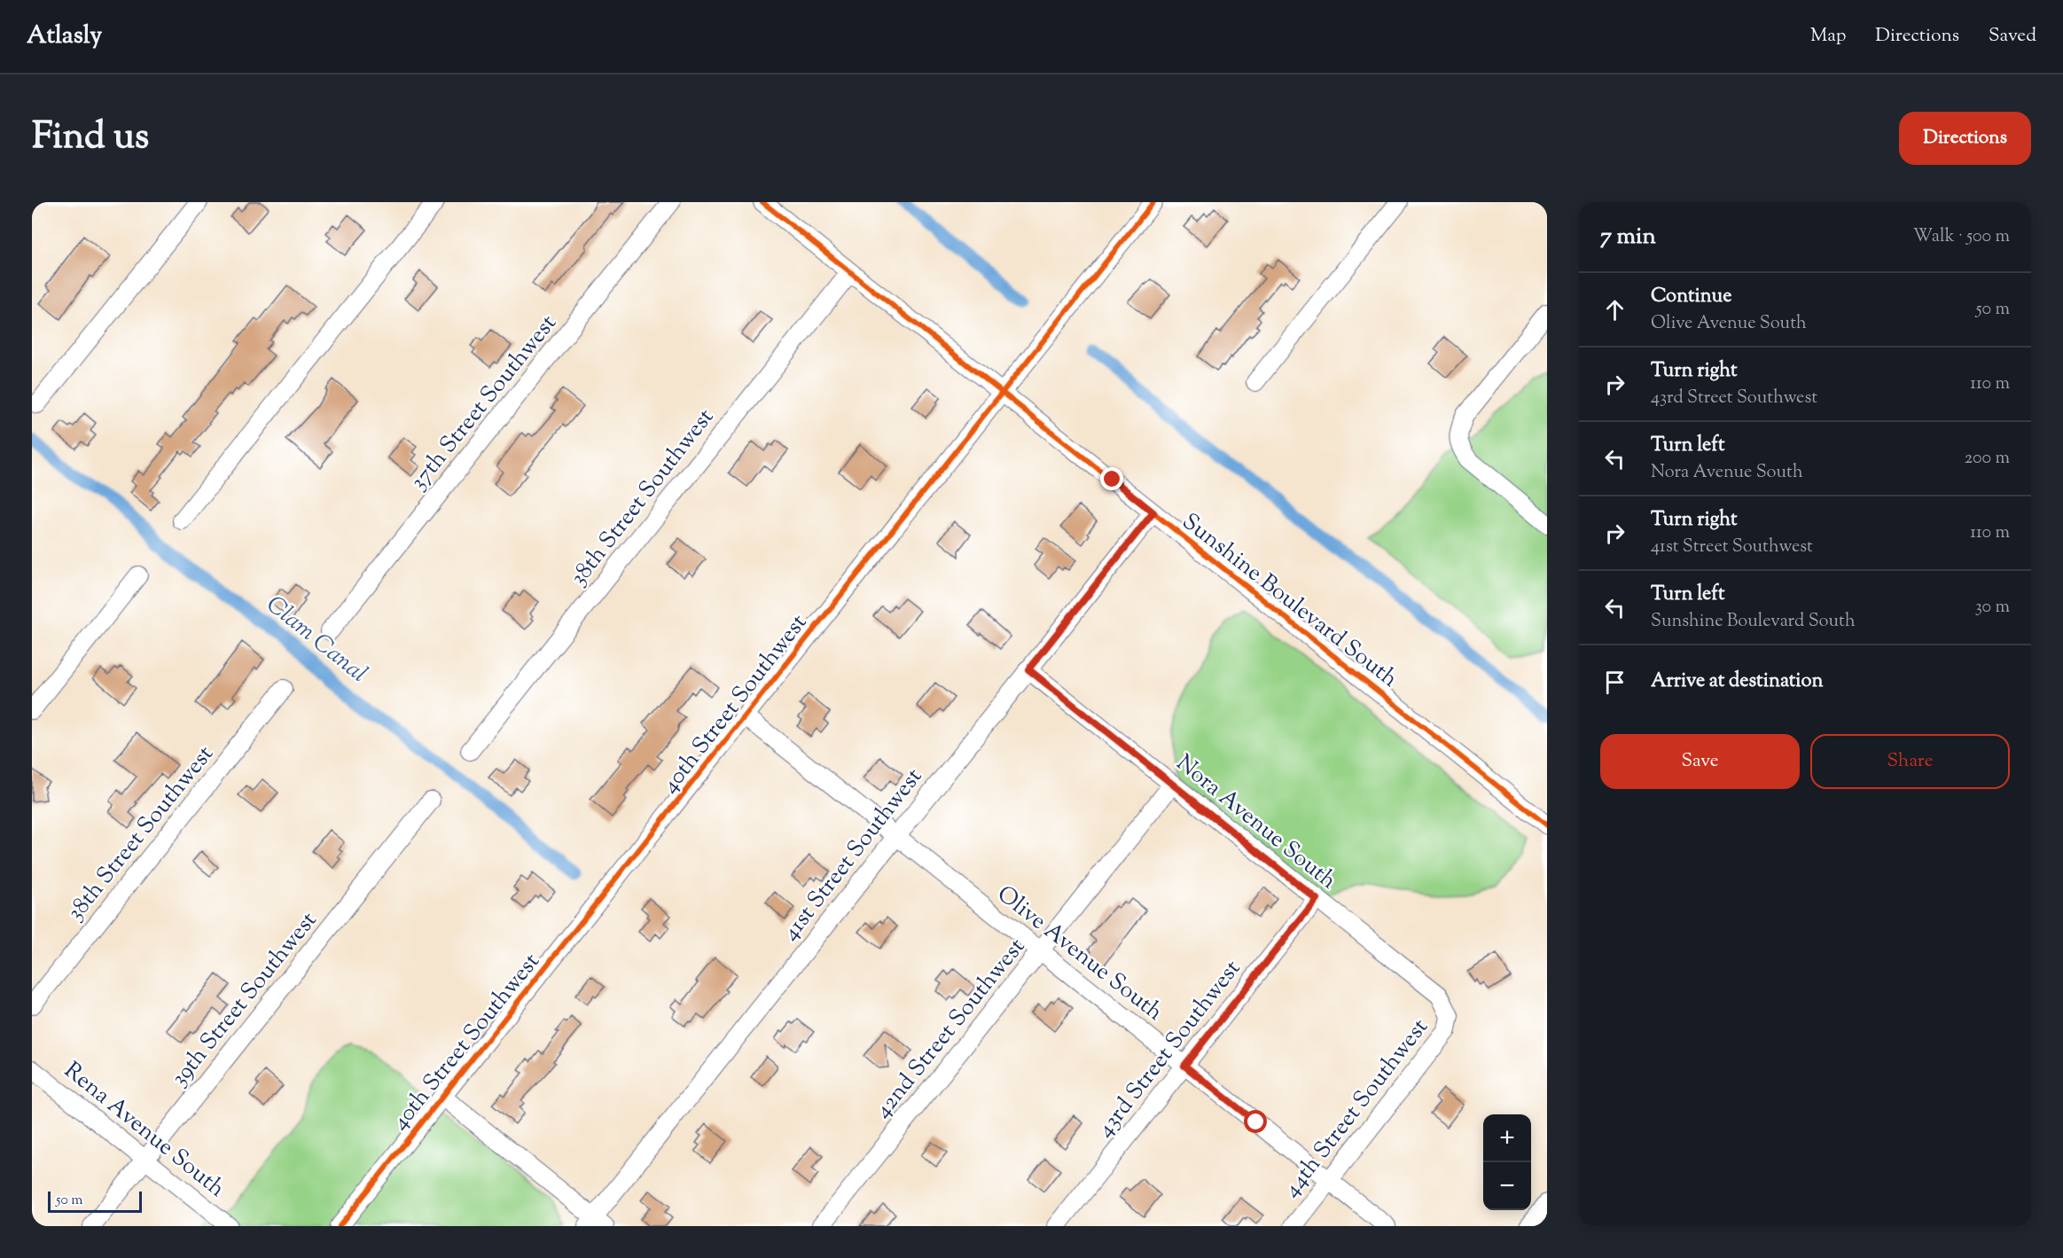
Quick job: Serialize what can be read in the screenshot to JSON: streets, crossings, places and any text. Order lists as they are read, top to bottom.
{
  "streets": {
    "street": [
      "37th Street Southwest",
      "38th Street Southwest",
      "Sunshine Boulevard South",
      "40th Street Southwest",
      "Nora Avenue South",
      "41st Street Southwest",
      "Olive Avenue South",
      "39th Street Southwest",
      "42nd Street Southwest",
      "43rd Street Southwest",
      "44th Street Southwest",
      "Rena Avenue South"
    ]
  },
  "crossings": [
    ["38th Street Southwest", "Sunshine Boulevard South"],
    ["Sunshine Boulevard South", "40th Street Southwest"],
    ["Sunshine Boulevard South", "41st Street Southwest"],
    ["40th Street Southwest", "Olive Avenue South"],
    ["Nora Avenue South", "41st Street Southwest"],
    ["Nora Avenue South", "42nd Street Southwest"],
    ["Nora Avenue South", "43rd Street Southwest"],
    ["Nora Avenue South", "44th Street Southwest"],
    ["41st Street Southwest", "Olive Avenue South"],
    ["Olive Avenue South", "42nd Street Southwest"],
    ["Olive Avenue South", "43rd Street Southwest"],
    ["Olive Avenue South", "44th Street Southwest"],
    ["39th Street Southwest", "Rena Avenue South"]
  ],
  "water": ["Clam Canal"],
  "scale_bar": "50 m",
  "page": {
    "header": "Atlasly",
    "nav": ["Map", "Directions", "Saved"],
    "title": "Find us",
    "buttons": [
      "Directions",
      ["Save", "Share"]
    ],
    "heading": ["7 min", "Walk · 500 m"],
    "list": [
      ["Continue", "Olive Avenue South", "50 m"],
      ["Turn right", "43rd Street Southwest", "110 m"],
      ["Turn left", "Nora Avenue South", "200 m"],
      ["Turn right", "41st Street Southwest", "110 m"],
      ["Turn left", "Sunshine Boulevard South", "30 m"],
      "Arrive at destination"
    ],
    "map_buttons": ["+", "−"],
    "scale": "50 m"
  }
}
